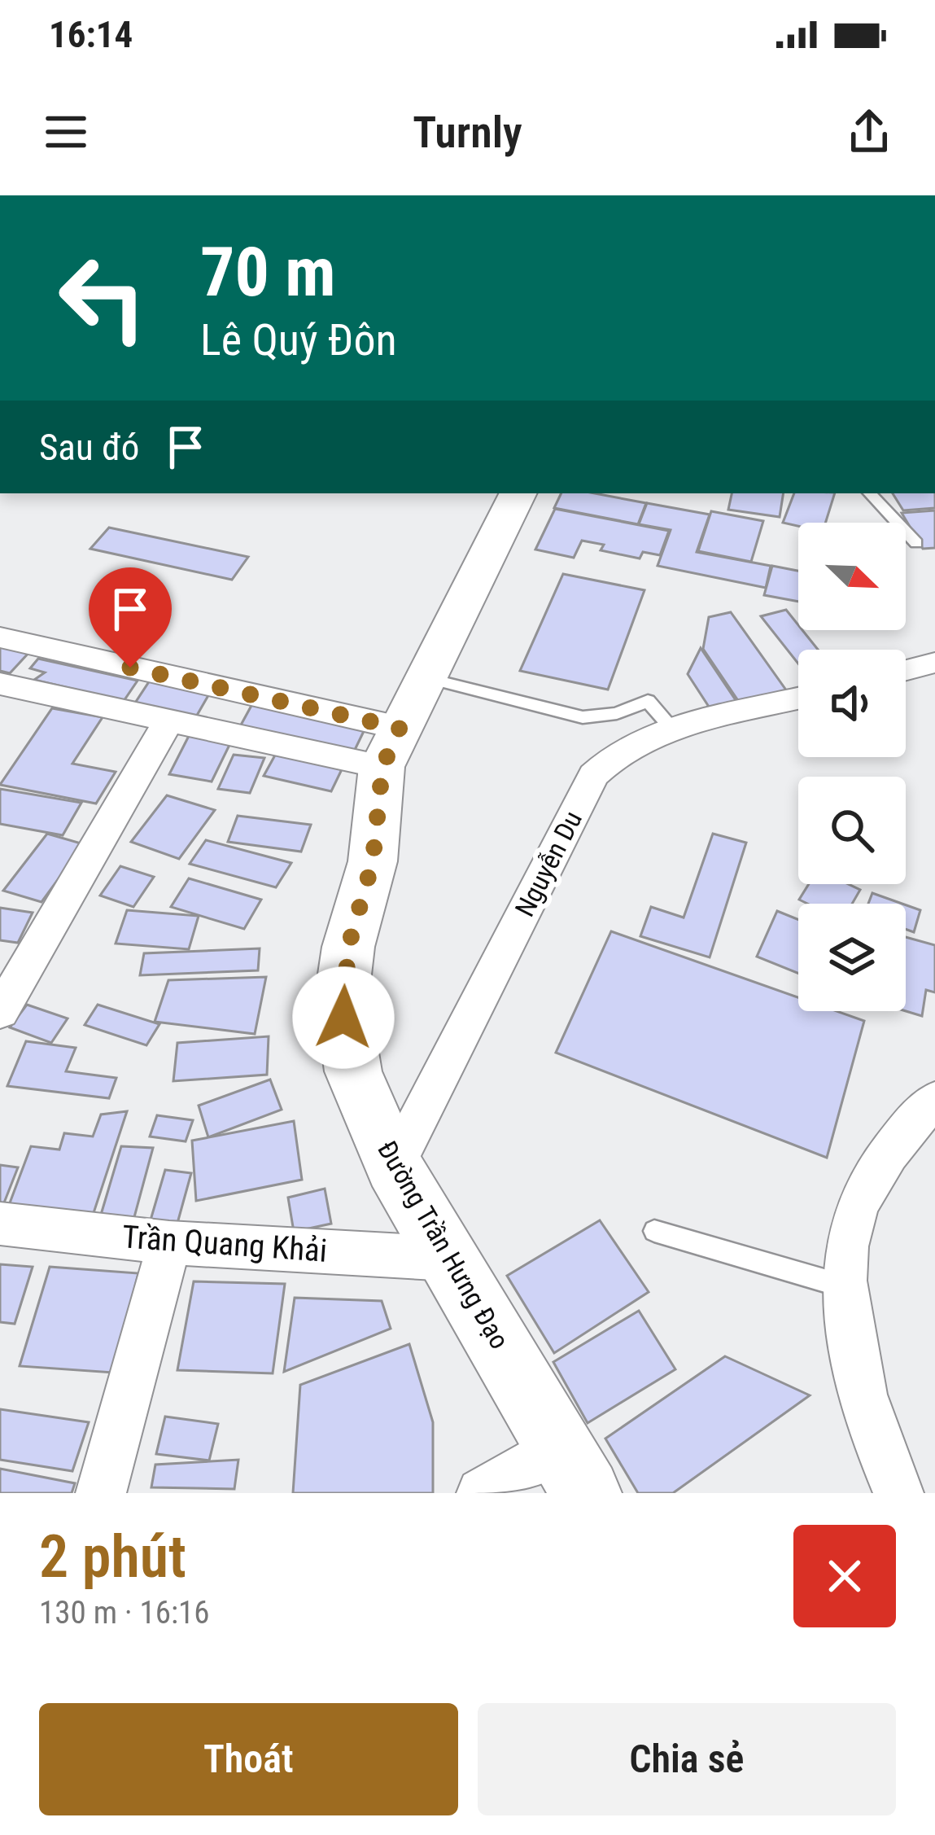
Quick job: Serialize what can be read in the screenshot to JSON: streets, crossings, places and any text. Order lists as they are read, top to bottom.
{
  "streets": {
    "street": ["Nguyễn Du", "Trần Quang Khải", "Đường Trần Hưng Đạo"]
  },
  "crossings": [
    ["Nguyễn Du", "Đường Trần Hưng Đạo"],
    ["Trần Quang Khải", "Đường Trần Hưng Đạo"]
  ],
  "north": "bottom right",
  "page": {
    "status": "16:14",
    "header": "Turnly",
    "turn": ["70 m", "Lê Quý Đôn"],
    "then": "Sau đó",
    "heading": ["2 phút", "130 m · 16:16"],
    "buttons": ["Thoát", "Chia sẻ"]
  }
}
